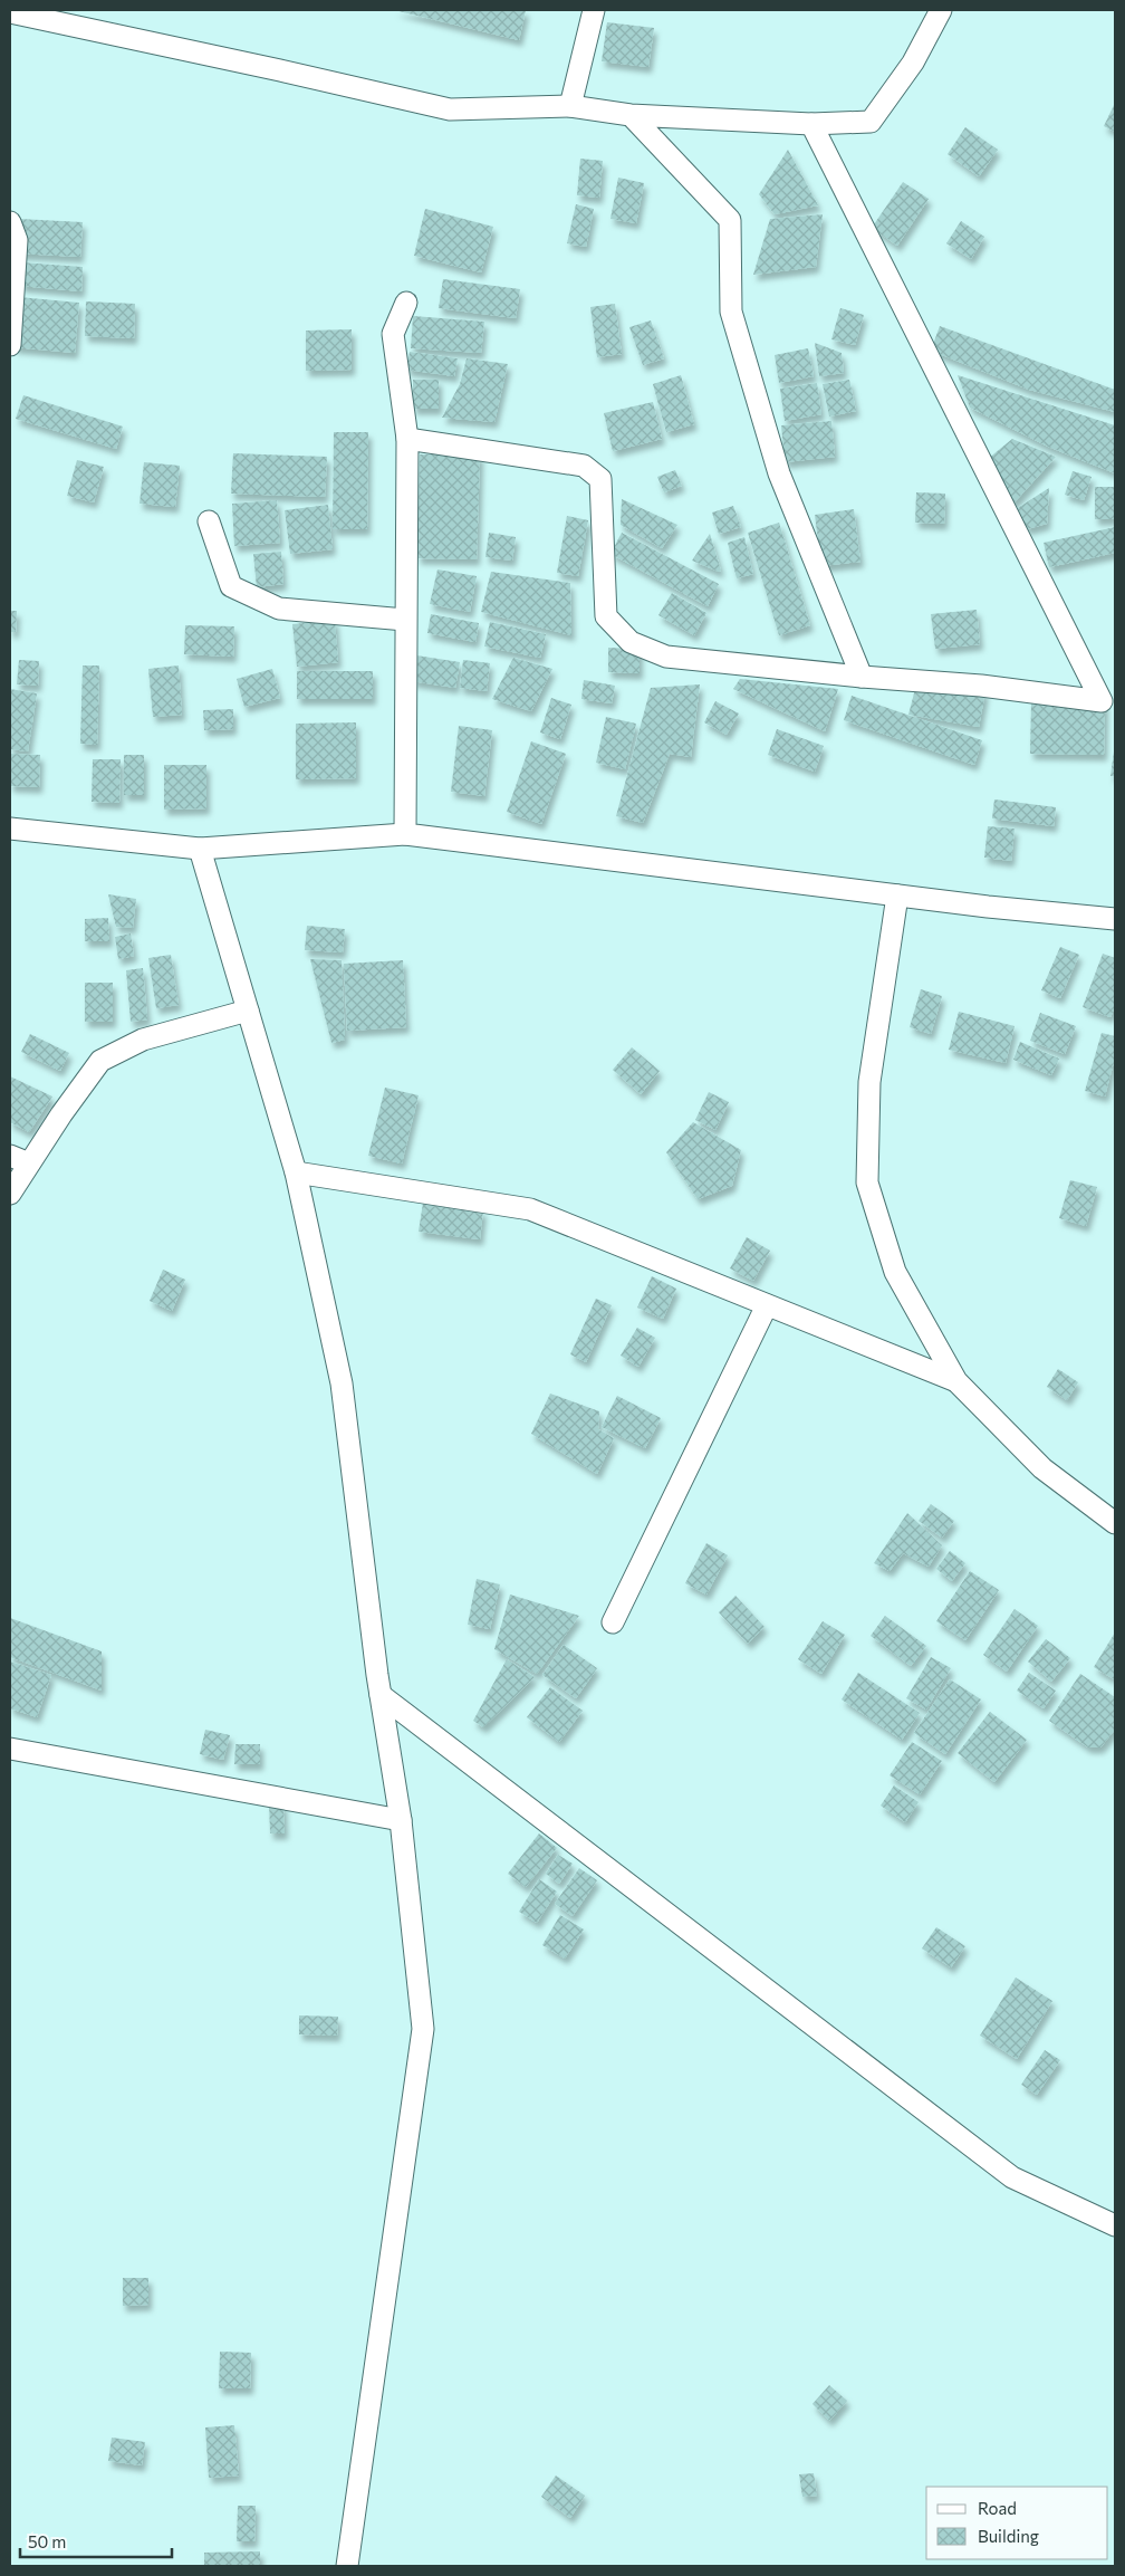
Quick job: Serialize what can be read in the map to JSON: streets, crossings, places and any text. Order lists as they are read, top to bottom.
{
  "legend": ["Road", "Building"],
  "scale_bar": "50 m"
}
